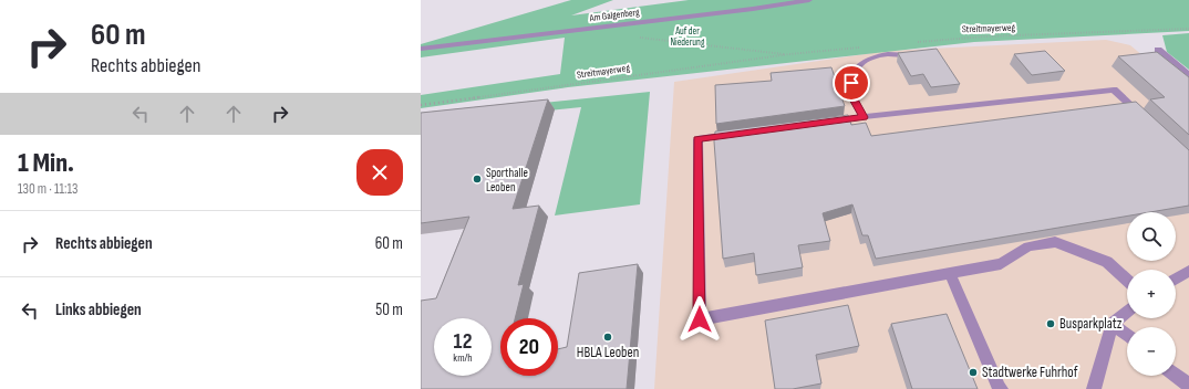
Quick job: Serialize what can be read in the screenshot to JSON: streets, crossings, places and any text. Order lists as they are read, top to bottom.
{
  "streets": {
    "lane": ["Am Galgenberg"],
    "path": ["Streitmayerweg"]
  },
  "parks": ["Auf der Niederung"],
  "places": [
    "Sporthalle Leoben",
    "Busparkplatz",
    "HBLA Leoben",
    "Stadtwerke Fuhrhof"
  ],
  "page": {
    "turn": ["60 m", "Rechts abbiegen"],
    "heading": ["1 Min.", "130 m · 11:13"],
    "list": [
      {
        "name": "Rechts abbiegen",
        "value": "60 m"
      },
      {
        "name": "Links abbiegen",
        "value": "50 m"
      }
    ],
    "map_buttons": ["+", "−"],
    "speed": "12 km/h",
    "limit": "20"
  }
}
